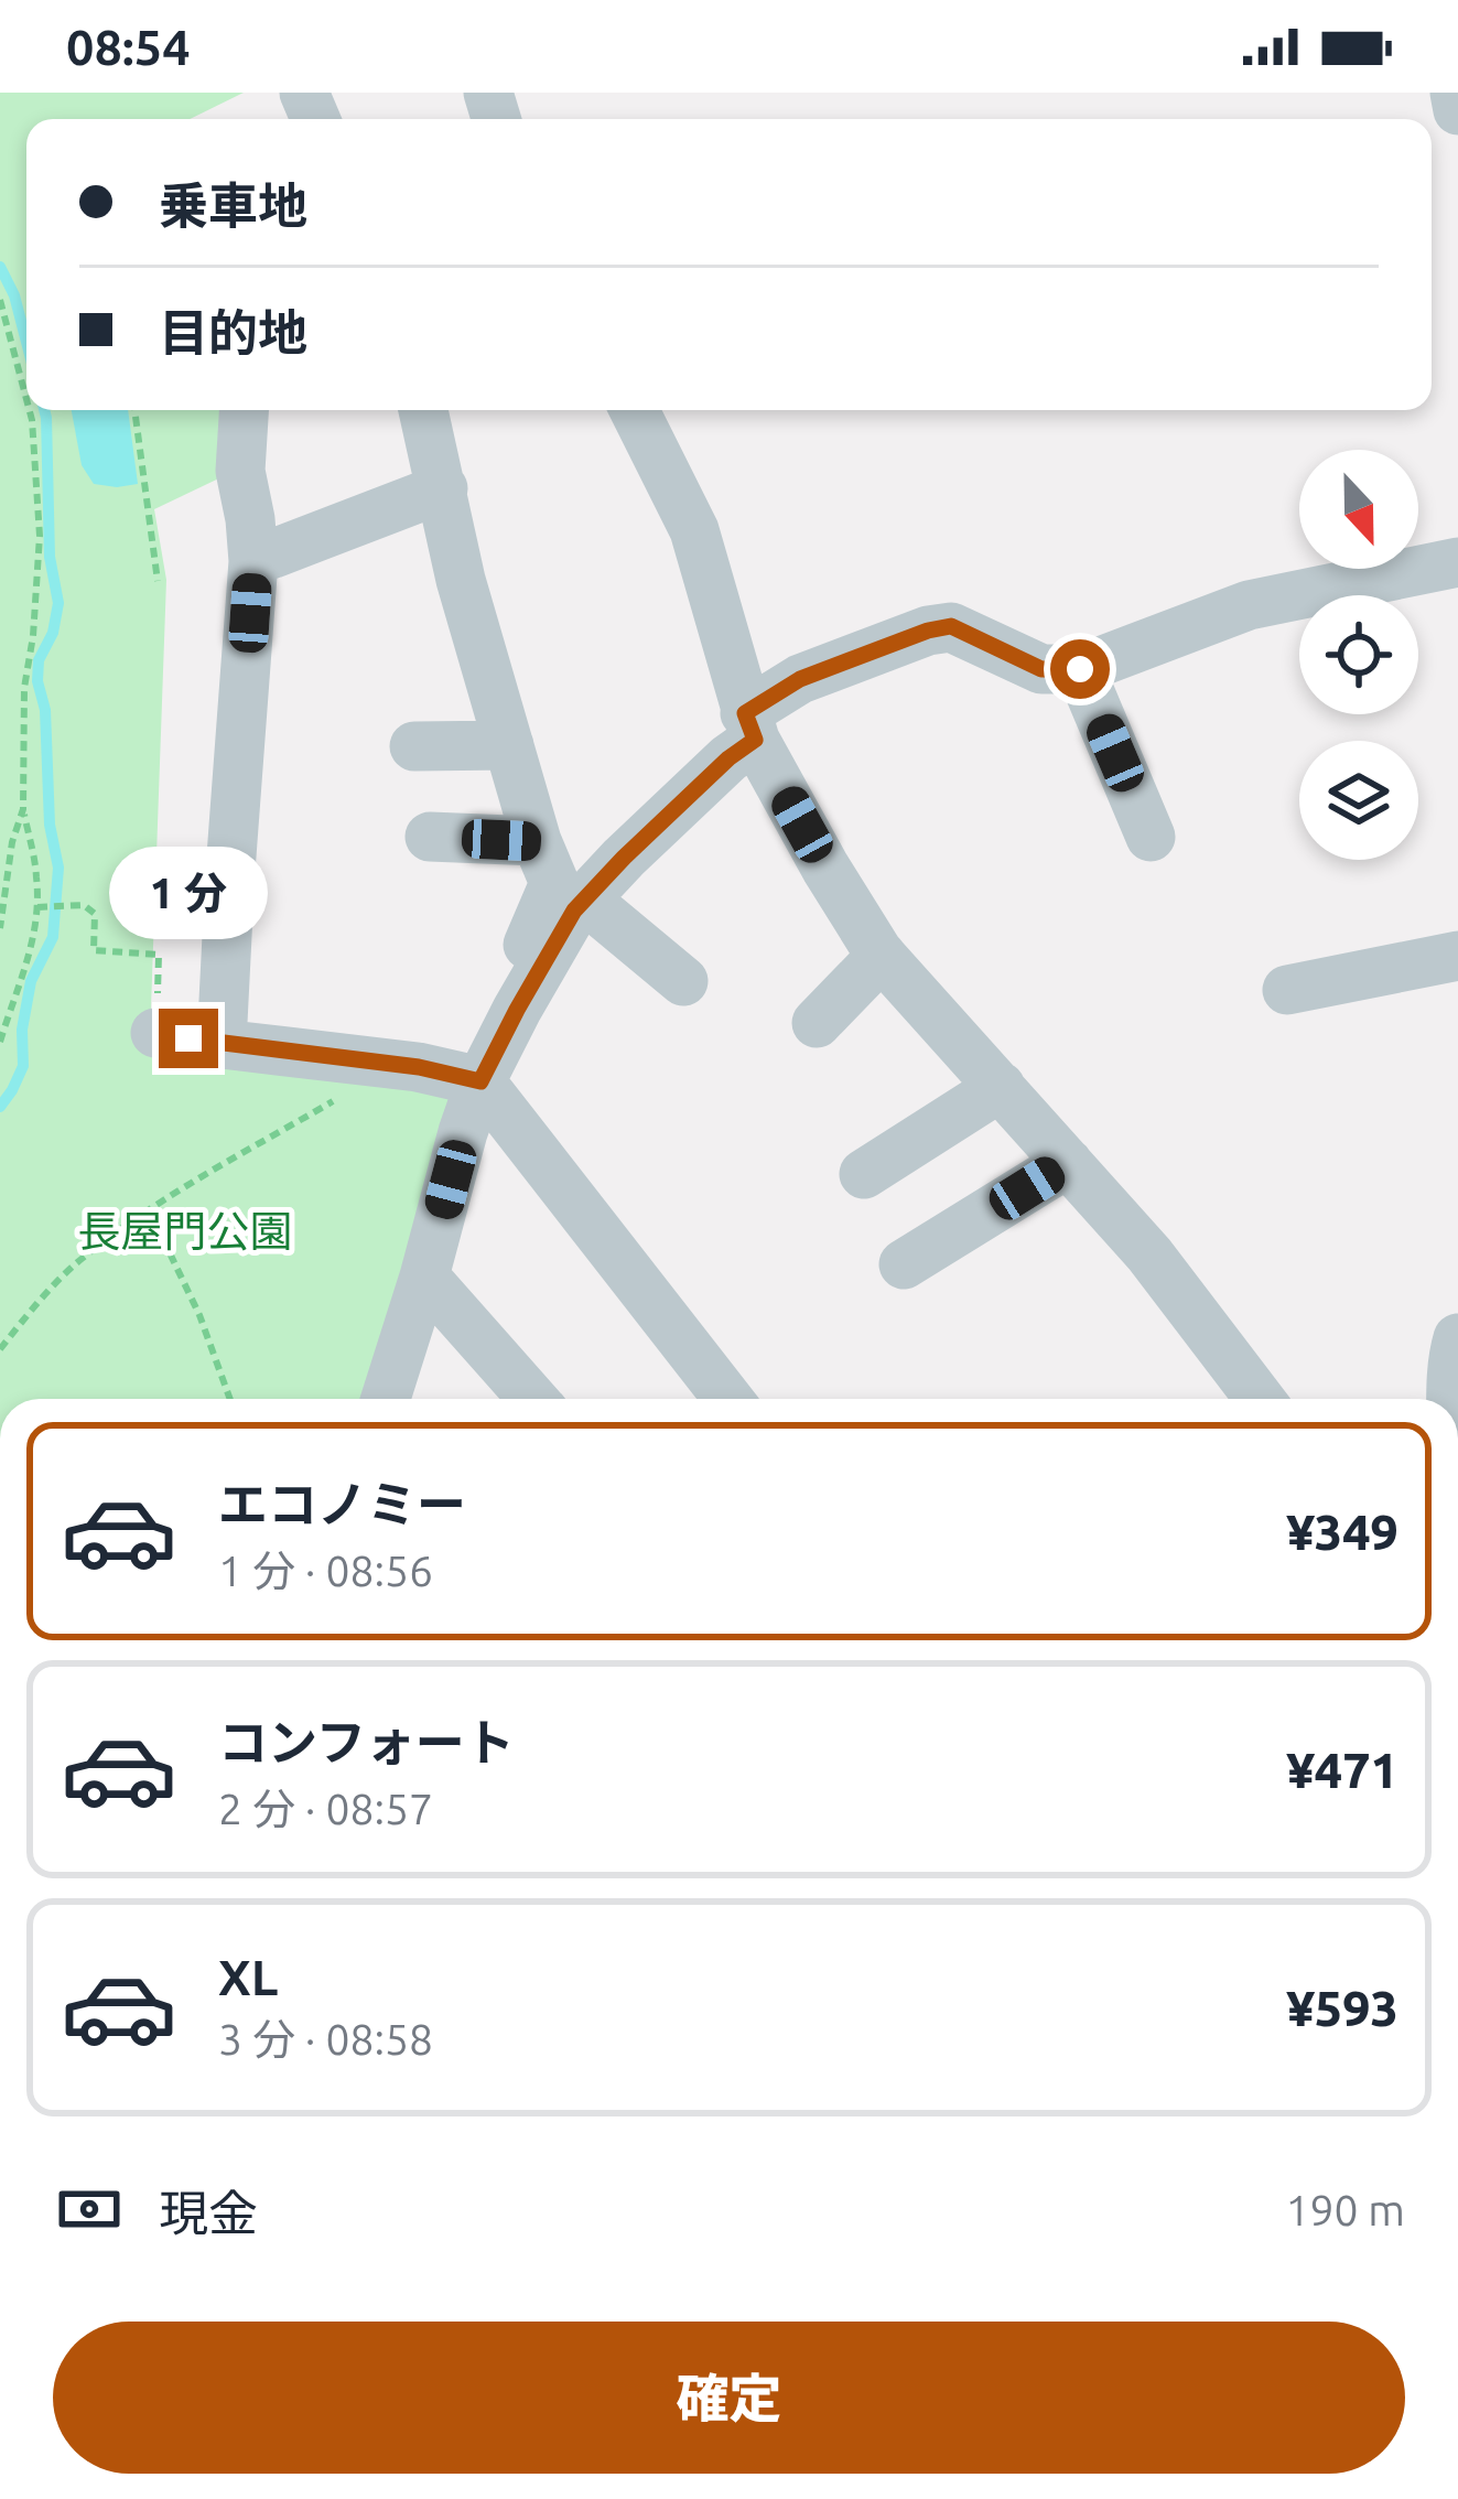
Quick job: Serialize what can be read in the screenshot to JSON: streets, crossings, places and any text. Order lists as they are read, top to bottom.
{
  "parks": ["長屋門公園"],
  "north": "bottom",
  "page": {
    "status": "08:54",
    "banner": ["乗車地", "目的地"],
    "bubble": "1 分",
    "list": [
      {
        "name": "エコノミー",
        "note": "1 分 · 08:56",
        "value": "¥349"
      },
      {
        "name": "コンフォート",
        "note": "2 分 · 08:57",
        "value": "¥471"
      },
      {
        "name": "XL",
        "note": "3 分 · 08:58",
        "value": "¥593"
      }
    ],
    "pay": ["現金", "190 m"],
    "buttons": "確定"
  }
}
